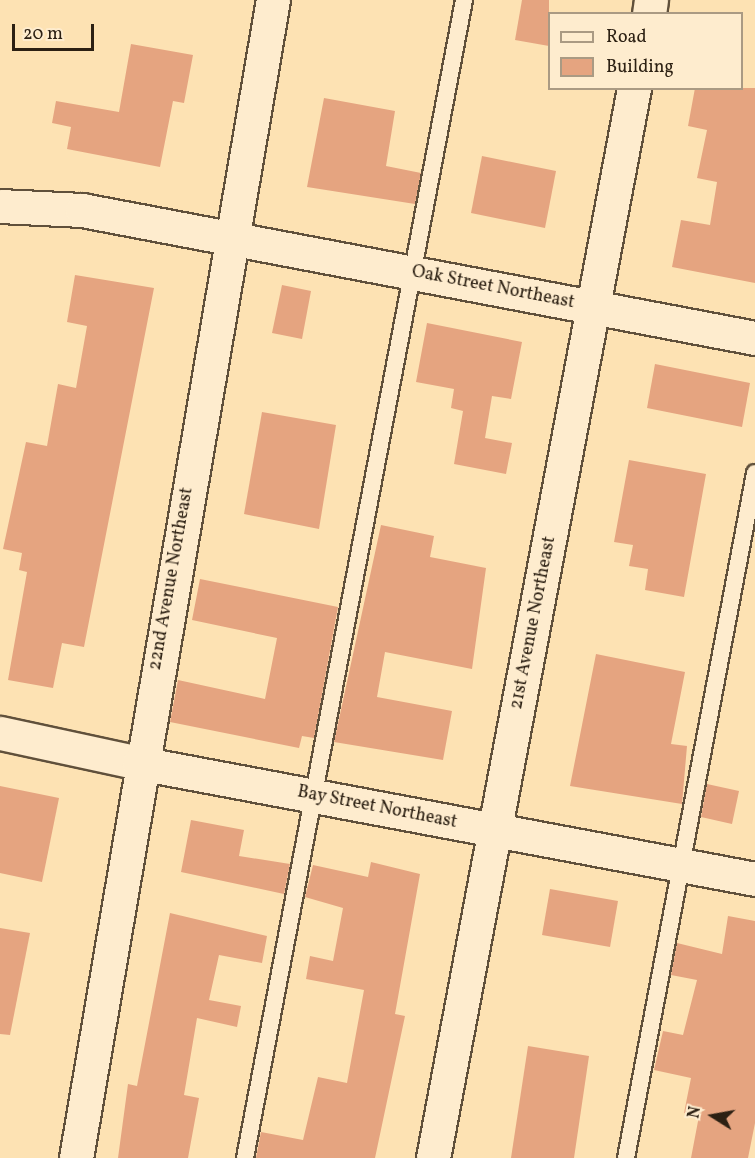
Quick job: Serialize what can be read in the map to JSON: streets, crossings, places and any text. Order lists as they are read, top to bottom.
{
  "streets": {
    "street": [
      "Oak Street Northeast",
      "22nd Avenue Northeast",
      "21st Avenue Northeast",
      "Bay Street Northeast"
    ]
  },
  "crossings": [
    ["Oak Street Northeast", "22nd Avenue Northeast"],
    ["Oak Street Northeast", "21st Avenue Northeast"],
    ["22nd Avenue Northeast", "Bay Street Northeast"],
    ["21st Avenue Northeast", "Bay Street Northeast"]
  ],
  "legend": ["Road", "Building"],
  "scale_bar": "20 m",
  "north": "left"
}
